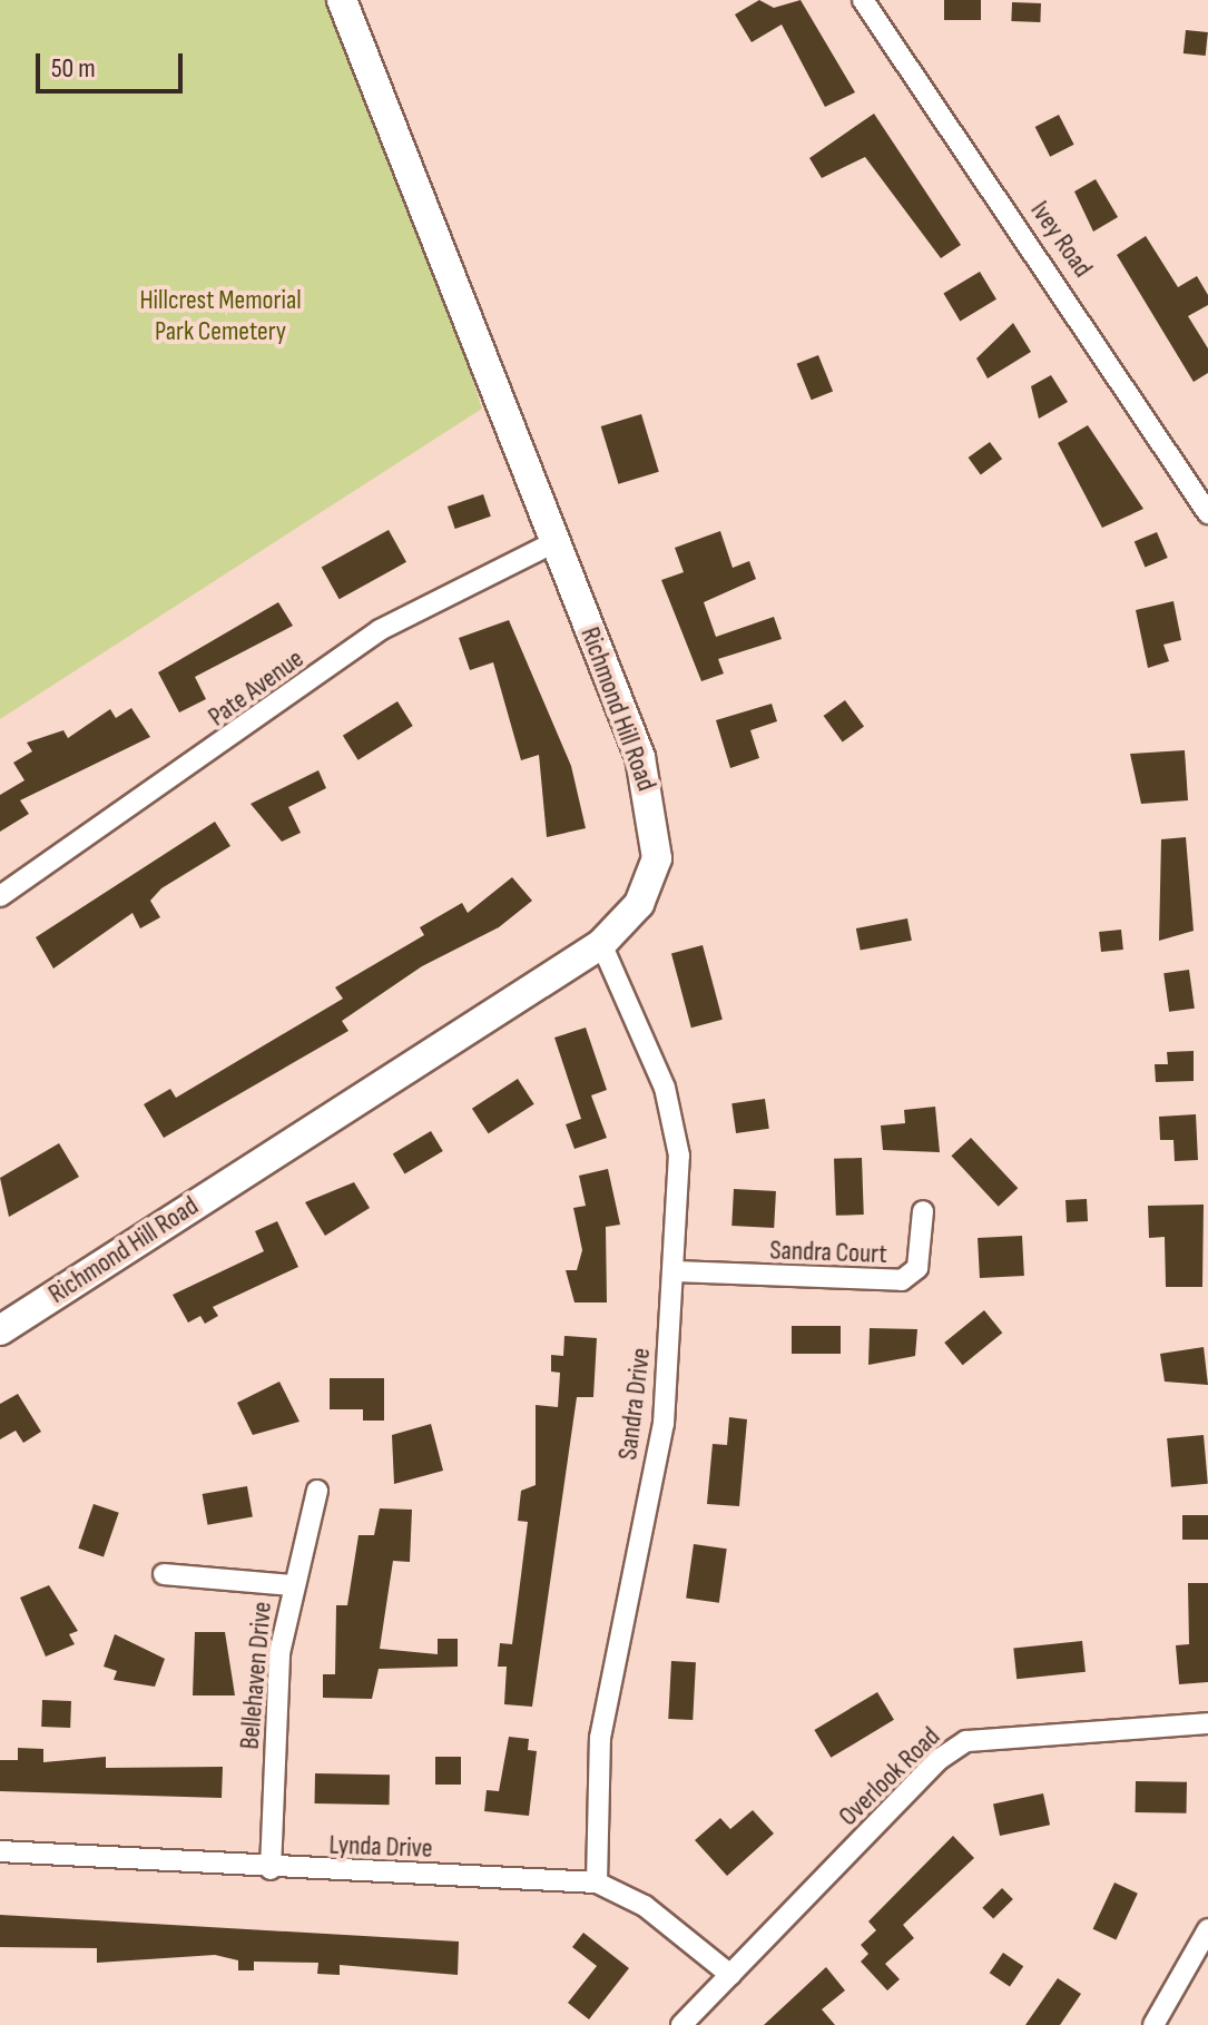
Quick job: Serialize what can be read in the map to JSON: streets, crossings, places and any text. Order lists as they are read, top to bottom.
{
  "streets": {
    "street": [
      "Ivey Road",
      "Pate Avenue",
      "Richmond Hill Road",
      "Sandra Court",
      "Sandra Drive",
      "Bellehaven Drive",
      "Overlook Road",
      "Lynda Drive"
    ]
  },
  "crossings": [
    ["Pate Avenue", "Richmond Hill Road"],
    ["Richmond Hill Road", "Sandra Drive"],
    ["Sandra Court", "Sandra Drive"],
    ["Sandra Drive", "Lynda Drive"],
    ["Bellehaven Drive", "Lynda Drive"],
    ["Overlook Road", "Lynda Drive"]
  ],
  "parks": ["Hillcrest Memorial Park Cemetery"],
  "scale_bar": "50 m"
}
